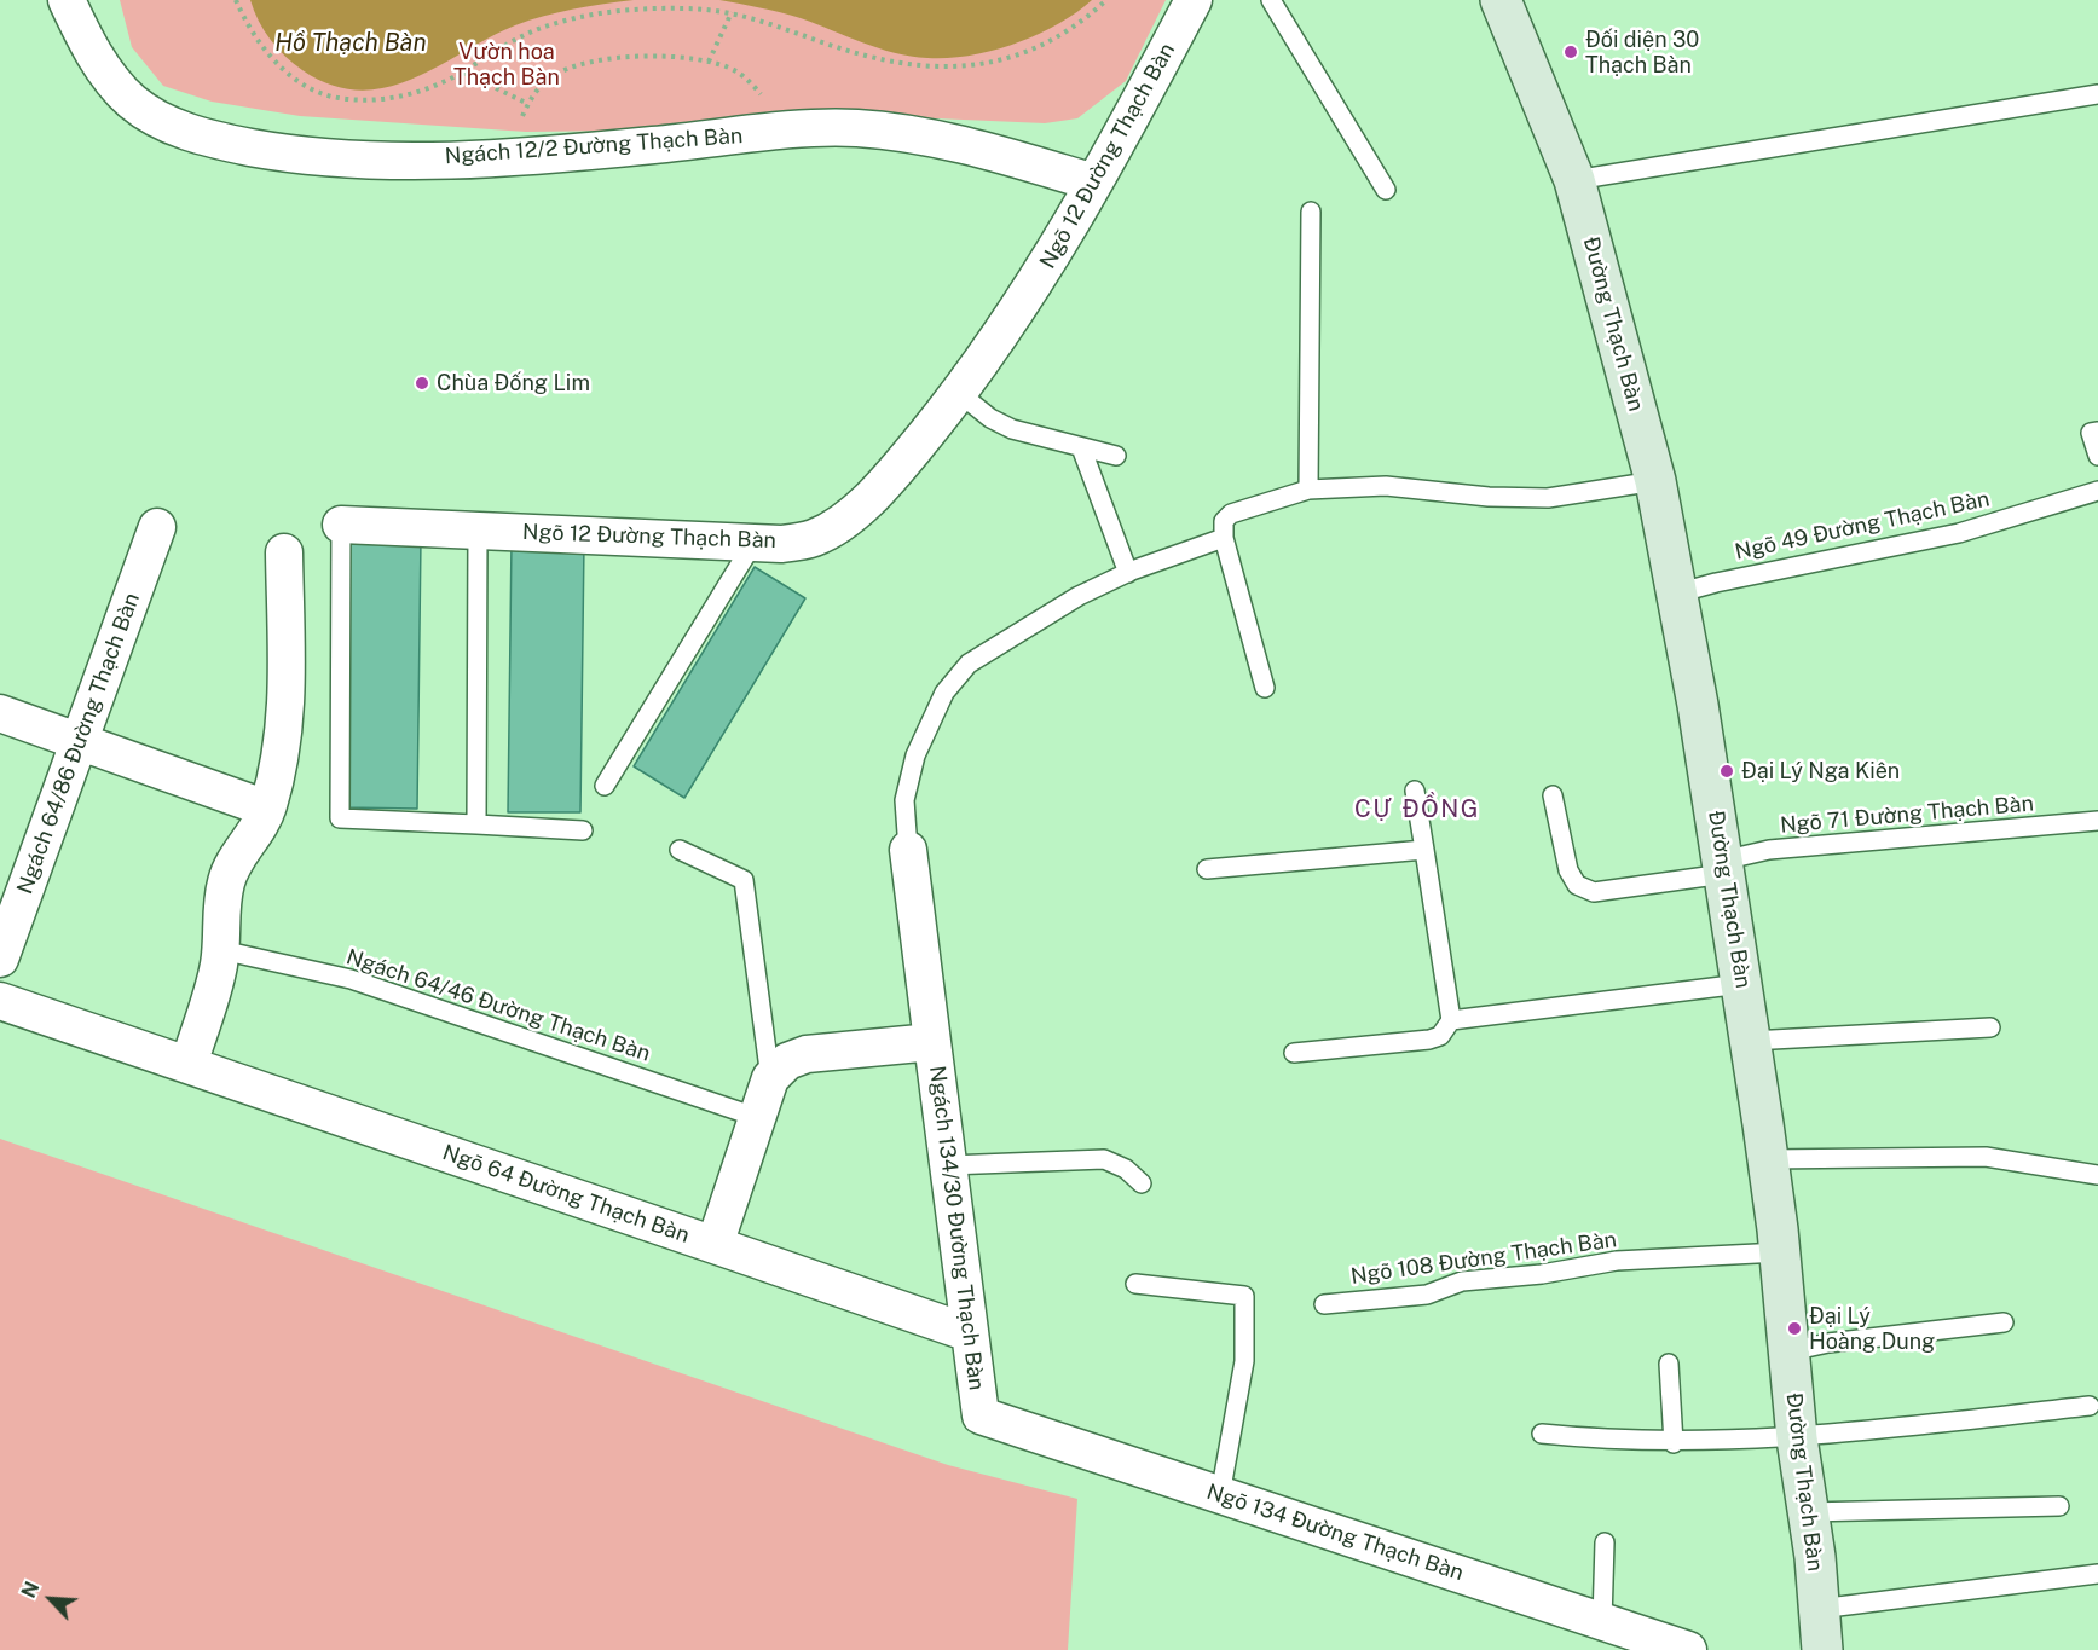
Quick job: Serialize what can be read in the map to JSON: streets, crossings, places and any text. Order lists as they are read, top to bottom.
{
  "streets": {
    "main road": ["Đường Thạch Bàn"],
    "street": [
      "Ngách 12/2 Đường Thạch Bàn",
      "Ngõ 12 Đường Thạch Bàn",
      "Ngách 64/86 Đường Thạch Bàn",
      "Ngõ 64 Đường Thạch Bàn",
      "Ngách 134/30 Đường Thạch Bàn",
      "Ngõ 134 Đường Thạch Bàn"
    ],
    "lane": [
      "Ngõ 49 Đường Thạch Bàn",
      "Ngõ 71 Đường Thạch Bàn",
      "Ngách 64/46 Đường Thạch Bàn",
      "Ngõ 108 Đường Thạch Bàn"
    ]
  },
  "crossings": [
    ["Ngách 12/2 Đường Thạch Bàn", "Ngõ 12 Đường Thạch Bàn"],
    ["Đường Thạch Bàn", "Ngõ 49 Đường Thạch Bàn"],
    ["Đường Thạch Bàn", "Ngõ 71 Đường Thạch Bàn"],
    ["Đường Thạch Bàn", "Ngõ 108 Đường Thạch Bàn"],
    ["Ngách 64/46 Đường Thạch Bàn", "Ngõ 64 Đường Thạch Bàn"],
    ["Ngách 134/30 Đường Thạch Bàn", "Ngõ 134 Đường Thạch Bàn"]
  ],
  "districts": ["CỰ ĐỒNG"],
  "water": ["Hồ Thạch Bàn"],
  "parks": ["Vườn hoa Thạch Bàn"],
  "places": [
    "Đối diện 30 Thạch Bàn",
    "Chùa Đống Lim",
    "Đại Lý Nga Kiên",
    "Đại Lý Hoàng Dung"
  ],
  "north": "top left"
}
